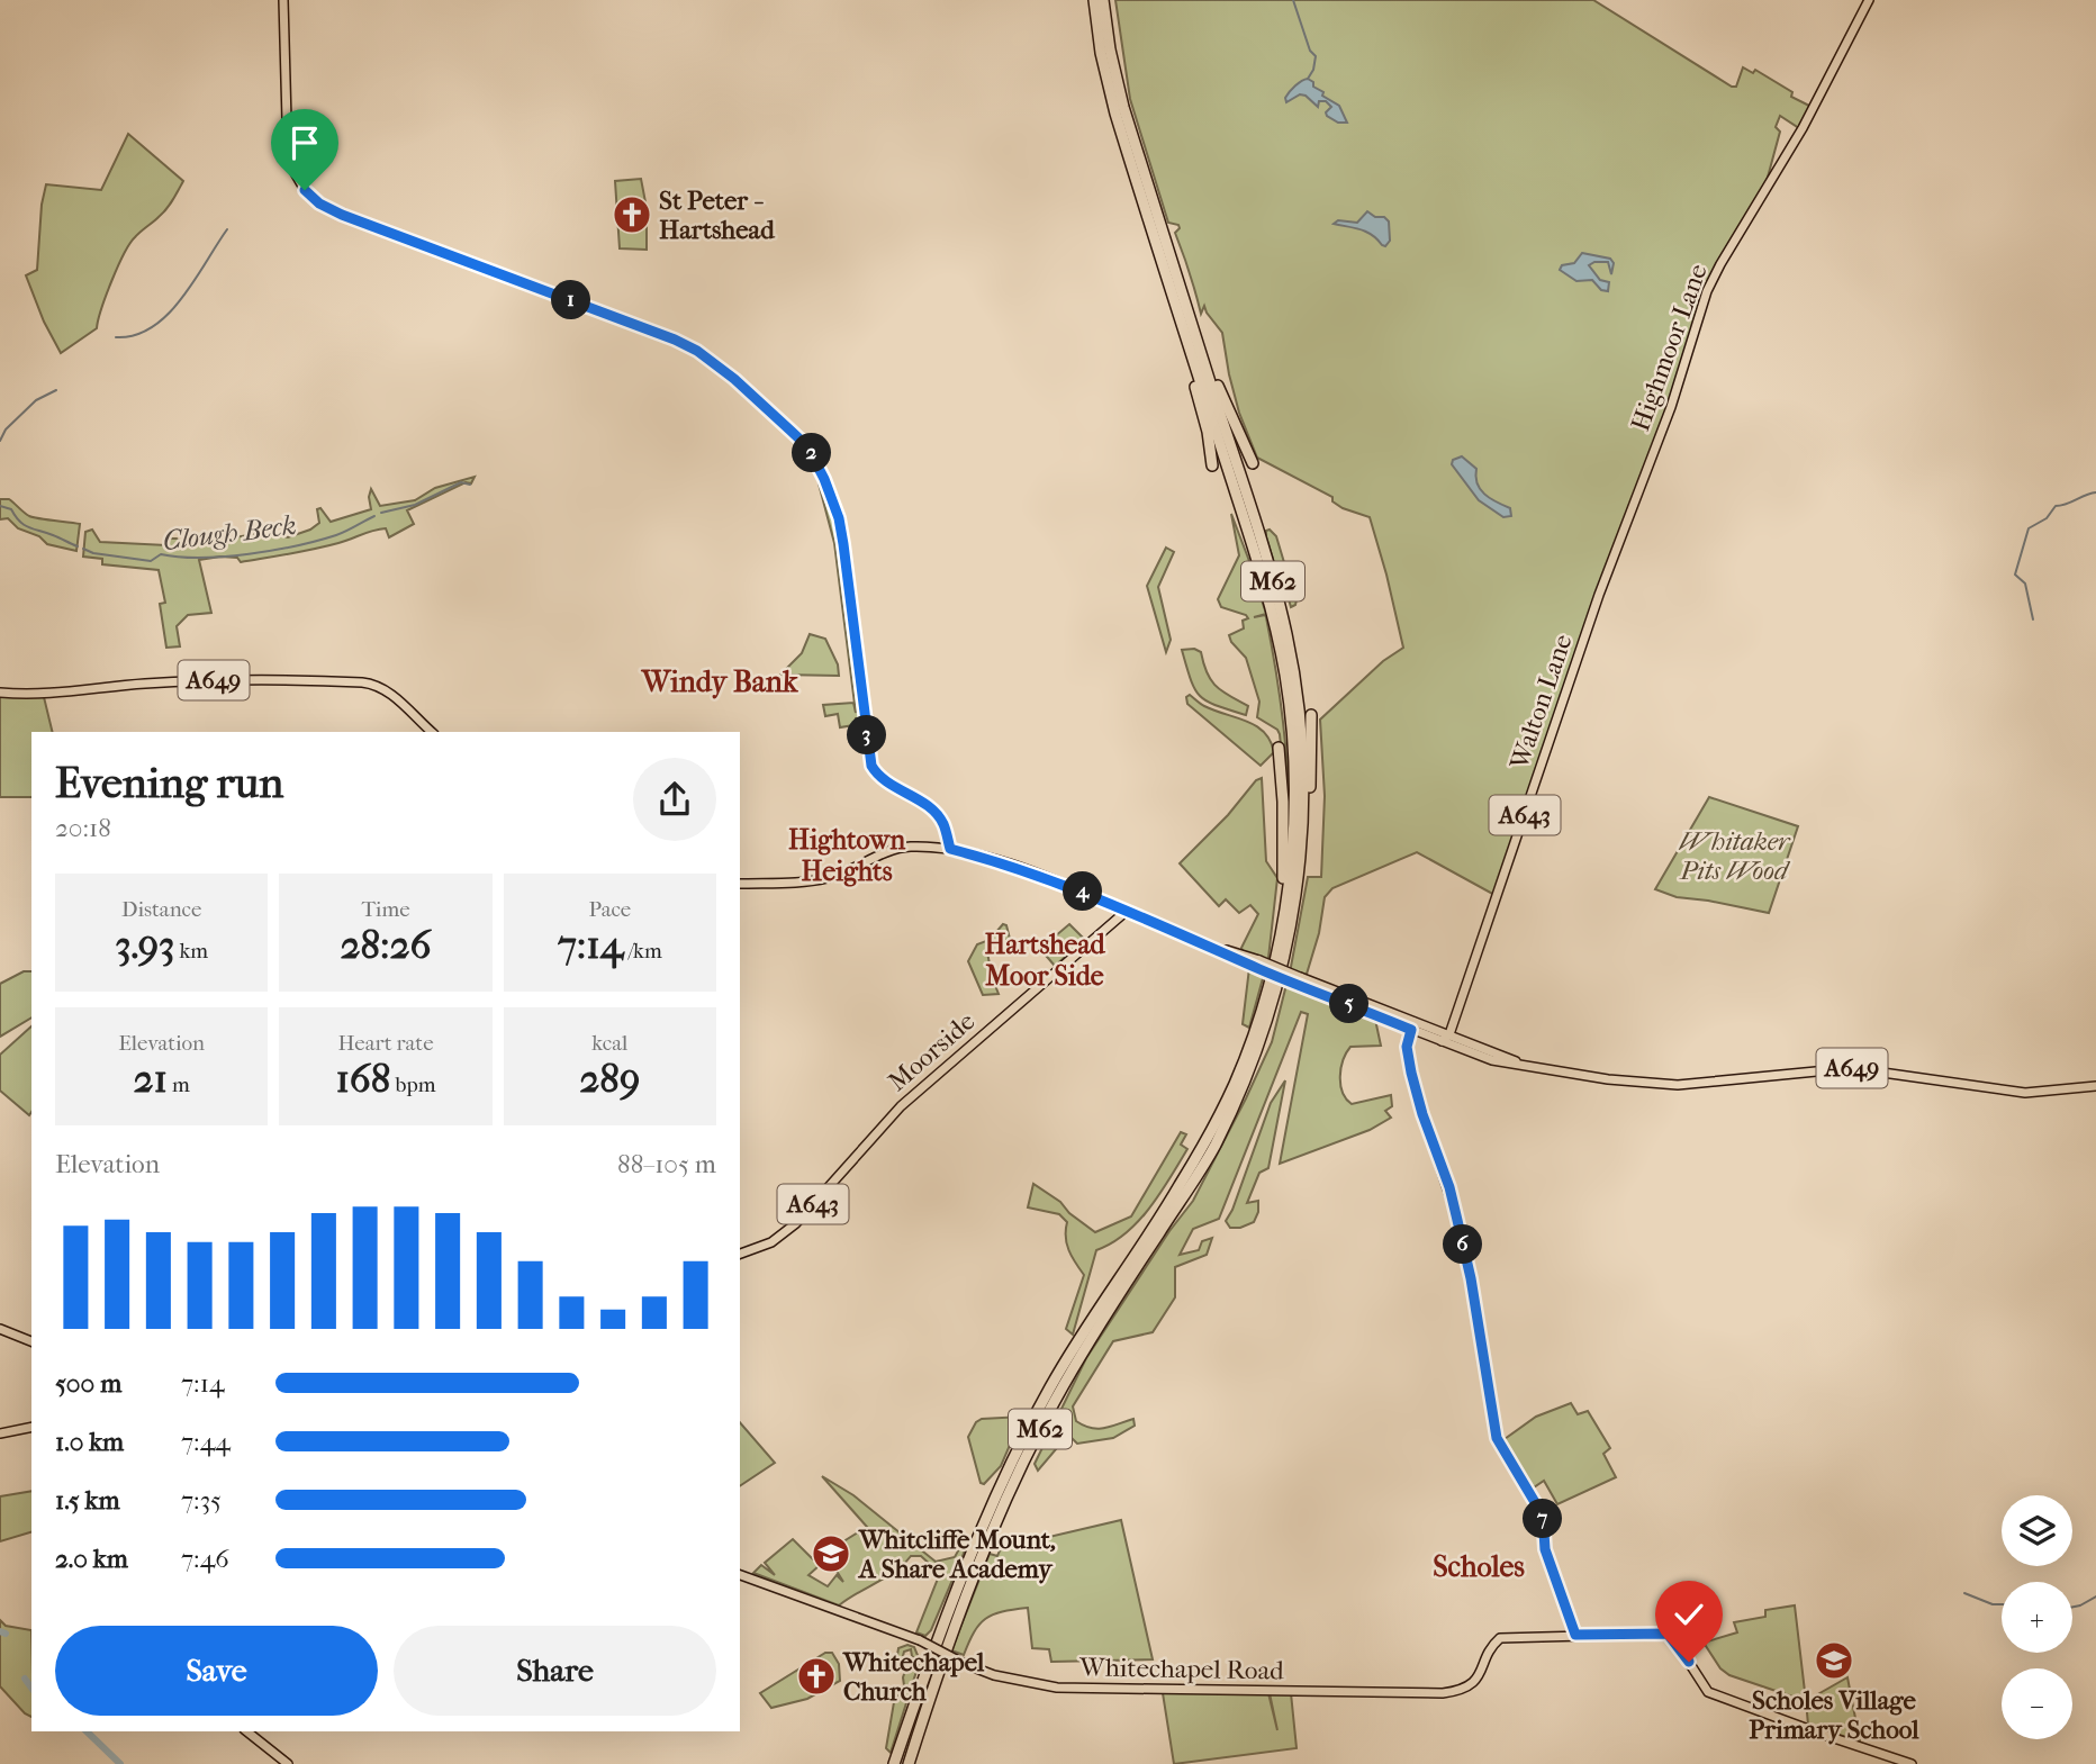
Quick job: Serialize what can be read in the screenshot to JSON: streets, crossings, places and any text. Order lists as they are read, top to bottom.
{
  "streets": {
    "highway": ["M62"],
    "main road": [
      "Highmoor Lane",
      "A649",
      "Walton Lane",
      "A643",
      "Moorside",
      "Whitechapel Road"
    ]
  },
  "crossings": [
    ["Highmoor Lane", "Walton Lane"],
    ["A649", "Walton Lane"],
    ["A649", "Moorside"]
  ],
  "districts": [
    "Windy Bank",
    "Hightown Heights",
    "Hartshead Moor Side",
    "Scholes"
  ],
  "water": ["Clough Beck"],
  "parks": ["Whitaker Pits Wood"],
  "places": {
    "church": ["St Peter - Hartshead", "Whitechapel Church"],
    "school or university": ["Whitcliffe Mount, A Share Academy", "Scholes Village Primary School"]
  },
  "page": {
    "pins": [
      "1",
      "2",
      "3",
      "4",
      "5",
      "6",
      "7"
    ],
    "heading": ["Evening run", "20:18"],
    "stats": [
      ["Distance", "3.93 km"],
      ["Time", "28:26"],
      ["Pace", "7:14 /km"],
      ["Elevation", "21 m"],
      ["Heart rate", "168 bpm"],
      ["kcal", "289"]
    ],
    "chart": ["Elevation", "88–105 m"],
    "list": [
      {
        "name": "500 m",
        "note": "7:14"
      },
      {
        "name": "1.0 km",
        "note": "7:44"
      },
      {
        "name": "1.5 km",
        "note": "7:35"
      },
      {
        "name": "2.0 km",
        "note": "7:46"
      }
    ],
    "map_buttons": ["+", "−"],
    "buttons": ["Save", "Share"]
  }
}
